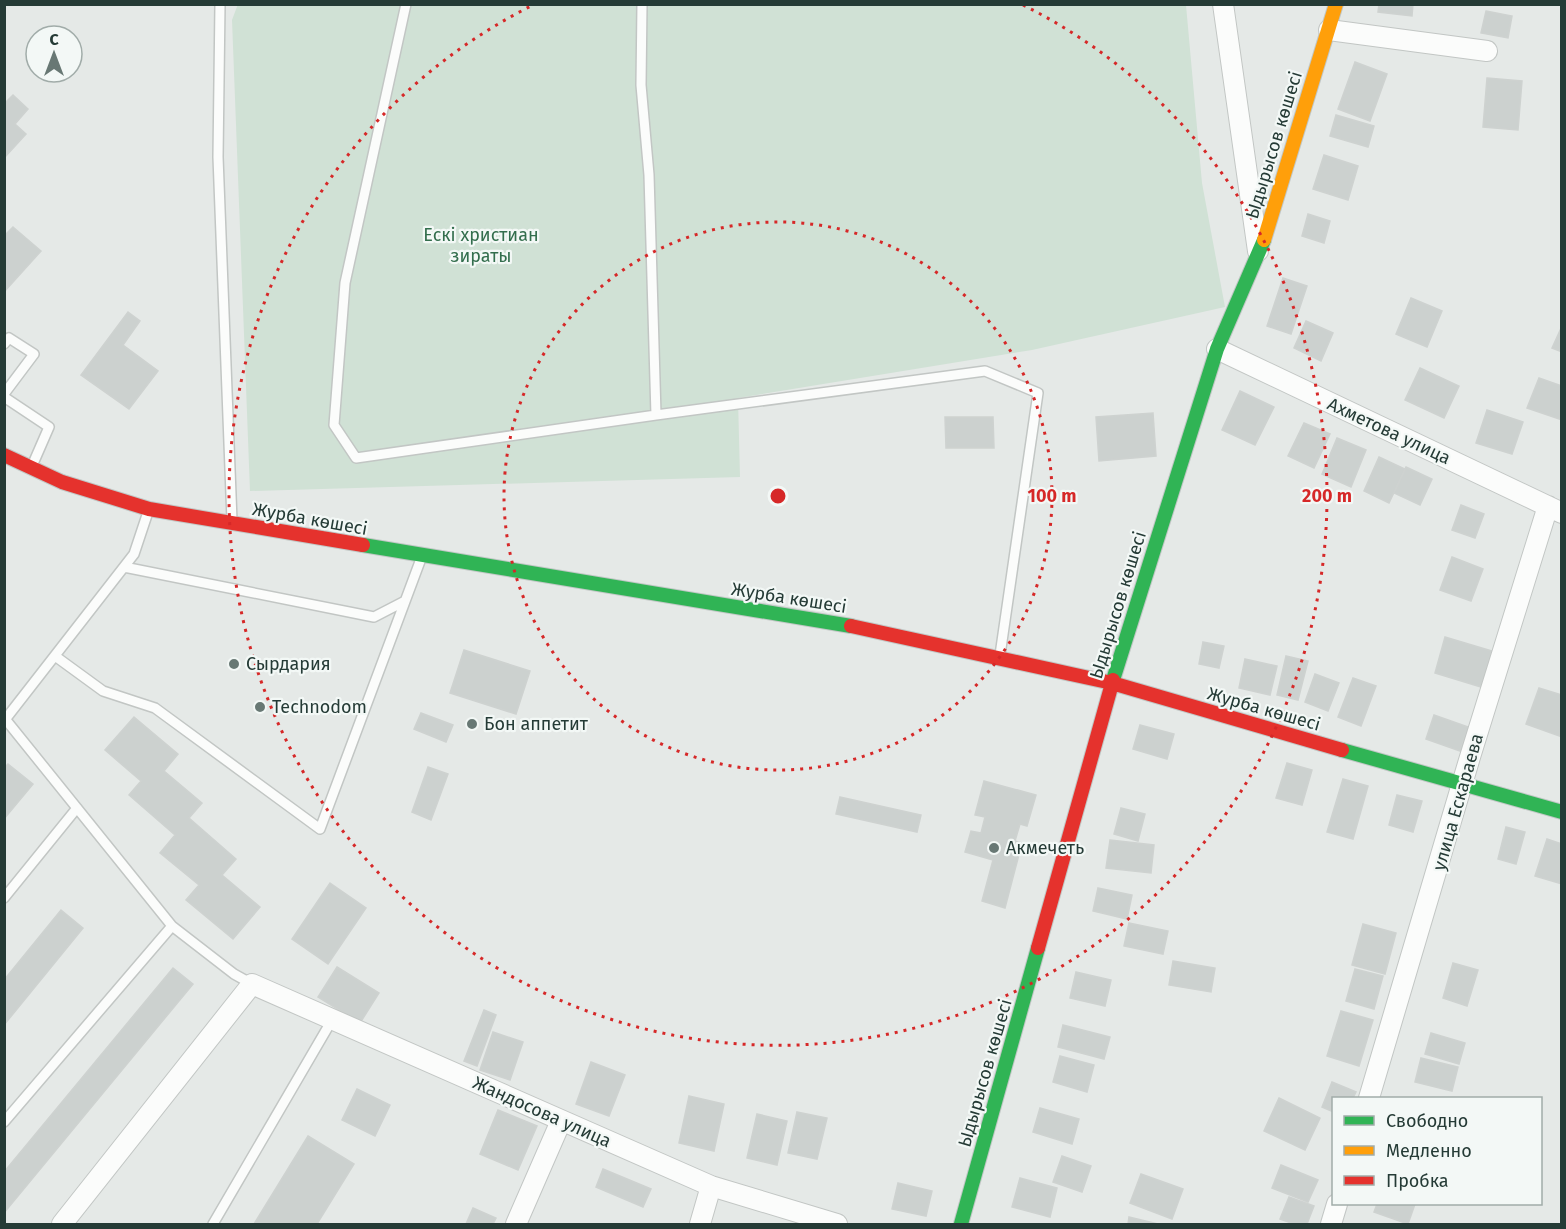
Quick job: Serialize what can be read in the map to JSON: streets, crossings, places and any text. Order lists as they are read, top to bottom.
{
  "streets": {
    "street": [
      "Ыдырысов көшесі",
      "Ахметова улица",
      "Журба көшесі",
      "улица Ескараева",
      "Жандосова улица"
    ]
  },
  "crossings": [
    ["Ыдырысов көшесі", "Ахметова улица"],
    ["Ыдырысов көшесі", "Журба көшесі"],
    ["Ахметова улица", "улица Ескараева"],
    ["Журба көшесі", "улица Ескараева"]
  ],
  "parks": ["Ескі христиан зираты"],
  "places": [
    "Сырдария",
    "Technodom",
    "Бон аппетит",
    "Акмечеть"
  ],
  "legend": ["Свободно", "Медленно", "Пробка"],
  "north": "top",
  "rings": ["100 m", "200 m"]
}
